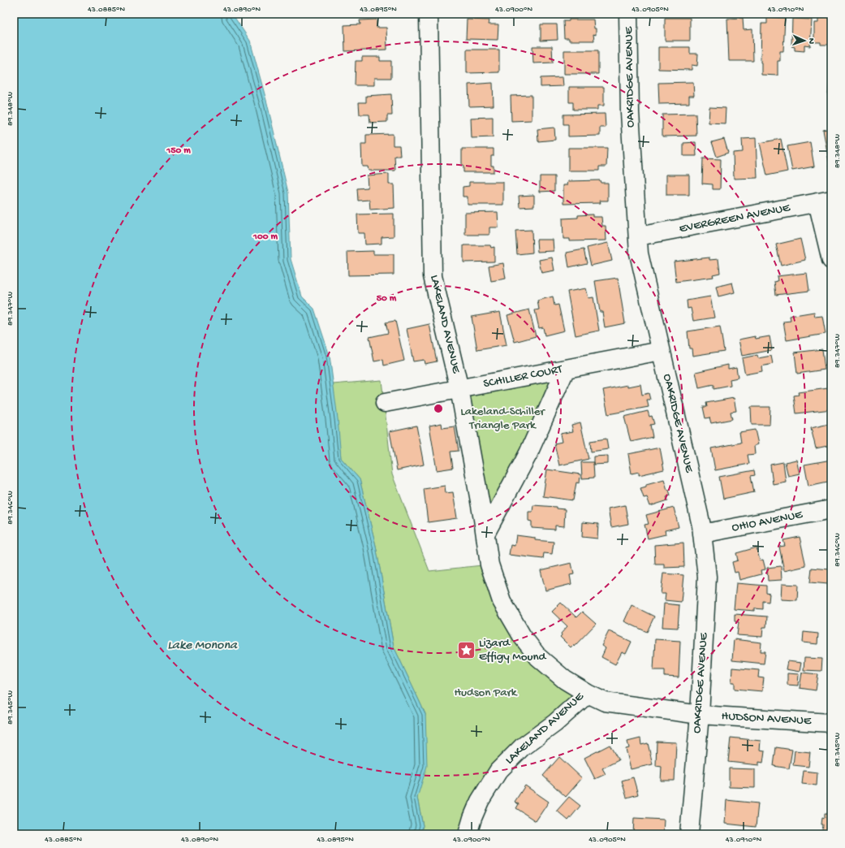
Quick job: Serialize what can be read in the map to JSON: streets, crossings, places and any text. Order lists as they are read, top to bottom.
{
  "streets": {
    "street": [
      "OAKRIDGE AVENUE",
      "EVERGREEN AVENUE",
      "LAKELAND AVENUE",
      "SCHILLER COURT",
      "OHIO AVENUE",
      "HUDSON AVENUE"
    ]
  },
  "crossings": [
    ["OAKRIDGE AVENUE", "EVERGREEN AVENUE"],
    ["OAKRIDGE AVENUE", "SCHILLER COURT"],
    ["OAKRIDGE AVENUE", "OHIO AVENUE"],
    ["OAKRIDGE AVENUE", "HUDSON AVENUE"],
    ["LAKELAND AVENUE", "SCHILLER COURT"],
    ["LAKELAND AVENUE", "HUDSON AVENUE"]
  ],
  "water": ["Lake Monona"],
  "parks": ["Lakeland-Schiller Triangle Park", "Hudson Park"],
  "places": {
    "place": ["Lizard Effigy Mound"]
  },
  "north": "right",
  "coordinates": [
    "43.0885°N",
    "43.0890°N",
    "43.0895°N",
    "43.0900°N",
    "43.0905°N",
    "43.0910°N",
    "89.348°W",
    "89.347°W",
    "89.346°W",
    "89.345°W"
  ],
  "rings": ["150 m", "100 m", "50 m"]
}
